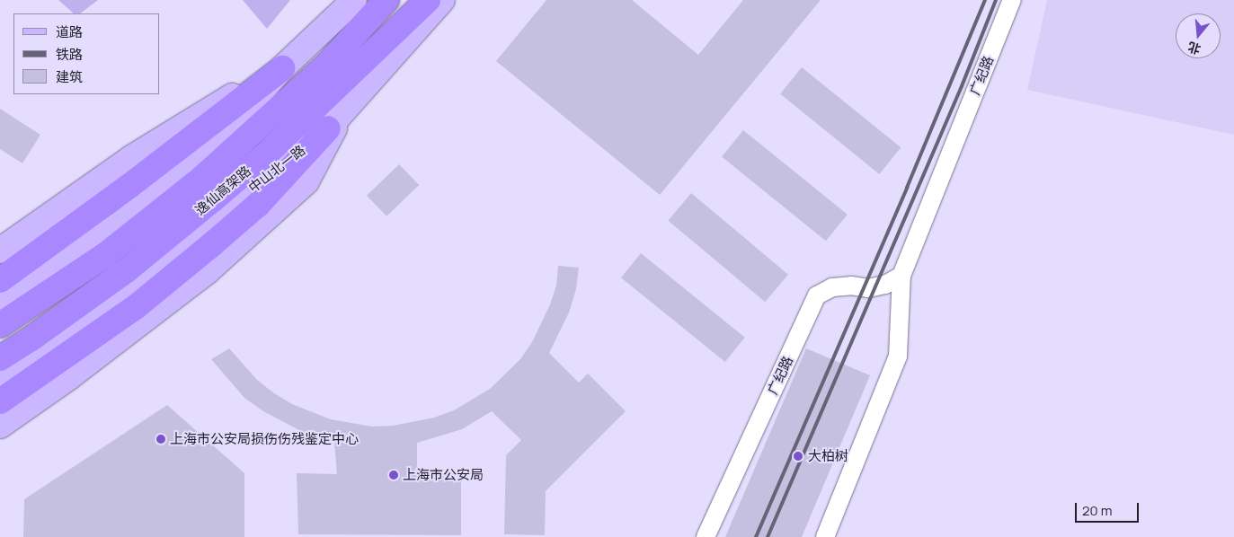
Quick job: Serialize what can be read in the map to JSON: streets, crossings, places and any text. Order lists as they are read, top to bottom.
{
  "streets": {
    "highway": ["逸仙高架路"],
    "main road": ["中山北一路"],
    "street": ["广纪路"]
  },
  "places": ["上海市公安局损伤伤残鉴定中心", "大柏树", "上海市公安局"],
  "legend": ["道路", "铁路", "建筑"],
  "scale_bar": "20 m",
  "north": "bottom"
}
